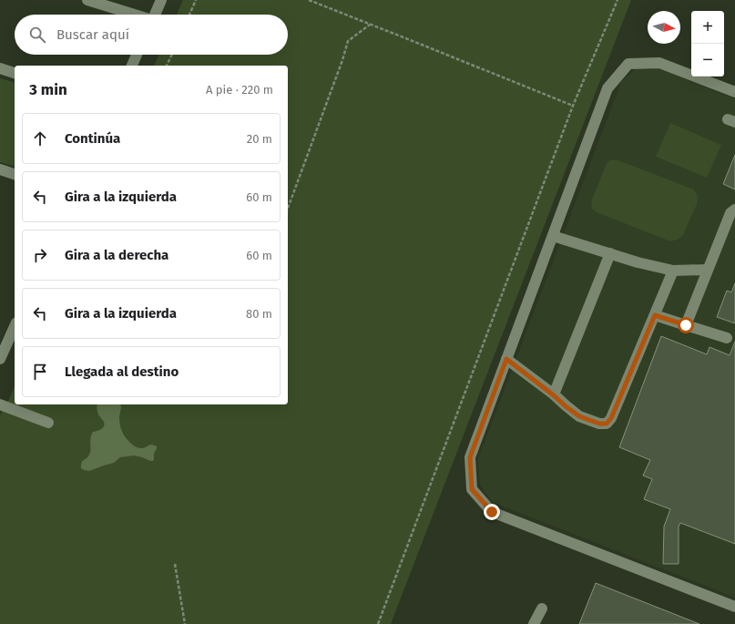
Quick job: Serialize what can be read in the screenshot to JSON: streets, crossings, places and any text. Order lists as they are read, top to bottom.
{
  "north": "right",
  "page": {
    "map_buttons": ["+", "−"],
    "search": "Buscar aquí",
    "heading": ["3 min", "A pie · 220 m"],
    "list": [
      ["Continúa", "20 m"],
      ["Gira a la izquierda", "60 m"],
      ["Gira a la derecha", "60 m"],
      ["Gira a la izquierda", "80 m"],
      "Llegada al destino"
    ]
  }
}
